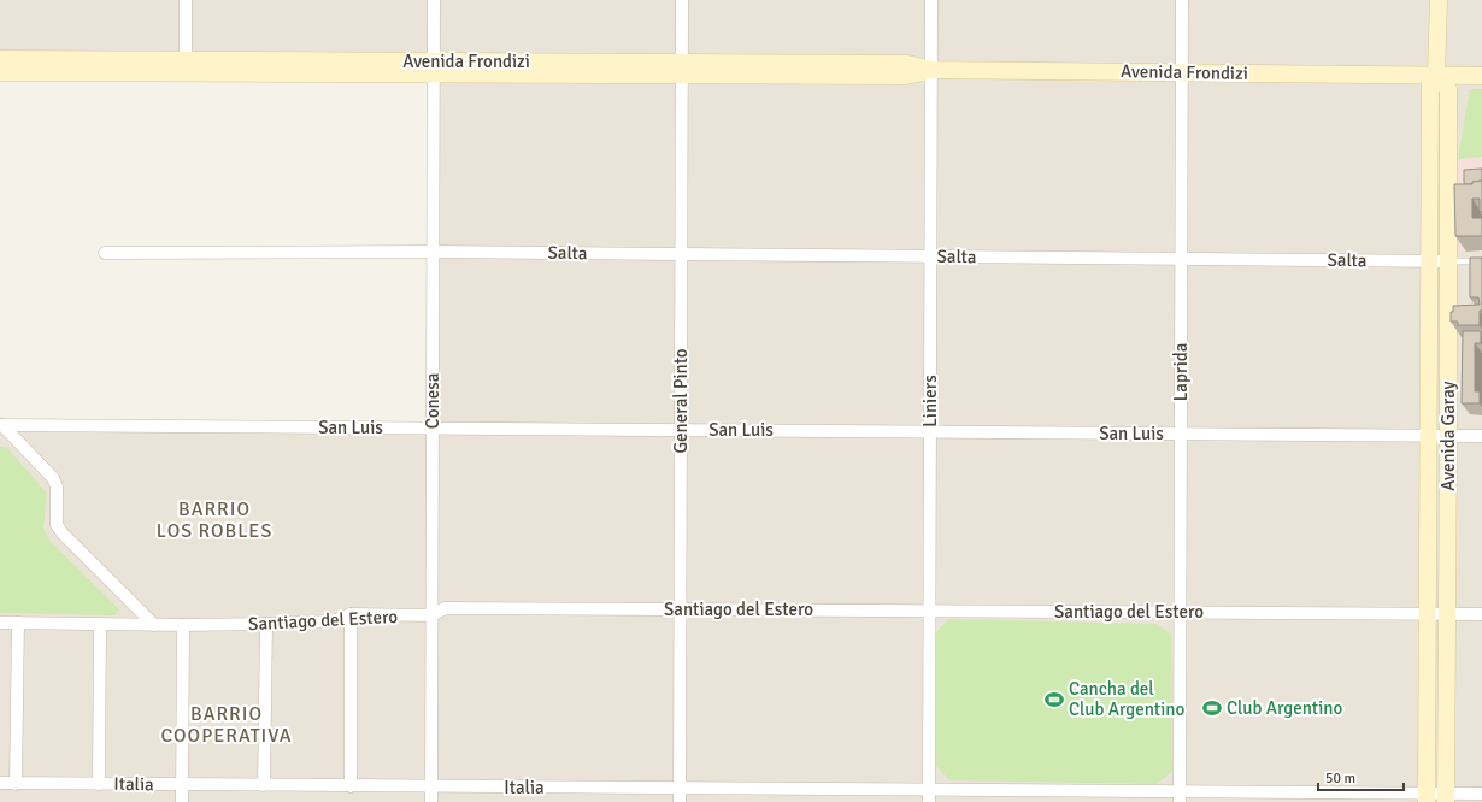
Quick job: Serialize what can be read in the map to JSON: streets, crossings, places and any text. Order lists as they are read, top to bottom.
{
  "streets": {
    "street": [
      "Avenida Frondizi",
      "Salta",
      "Laprida",
      "Conesa",
      "General Pinto",
      "Liniers",
      "San Luis",
      "Avenida Garay",
      "Santiago del Estero",
      "Italia"
    ]
  },
  "crossings": [
    ["Avenida Frondizi", "Laprida"],
    ["Avenida Frondizi", "Conesa"],
    ["Avenida Frondizi", "General Pinto"],
    ["Avenida Frondizi", "Liniers"],
    ["Avenida Frondizi", "Avenida Garay"],
    ["Salta", "Laprida"],
    ["Salta", "Conesa"],
    ["Salta", "General Pinto"],
    ["Salta", "Liniers"],
    ["Salta", "Avenida Garay"],
    ["Laprida", "San Luis"],
    ["Laprida", "Santiago del Estero"],
    ["Laprida", "Italia"],
    ["Conesa", "San Luis"],
    ["Conesa", "Santiago del Estero"],
    ["Conesa", "Italia"],
    ["General Pinto", "San Luis"],
    ["General Pinto", "Santiago del Estero"],
    ["General Pinto", "Italia"],
    ["Liniers", "San Luis"],
    ["Liniers", "Santiago del Estero"],
    ["Liniers", "Italia"],
    ["San Luis", "Avenida Garay"],
    ["Avenida Garay", "Santiago del Estero"],
    ["Avenida Garay", "Italia"]
  ],
  "districts": ["BARRIO LOS ROBLES", "BARRIO COOPERATIVA"],
  "places": {
    "sports": ["Cancha del Club Argentino", "Club Argentino"]
  },
  "scale_bar": "50 m"
}
